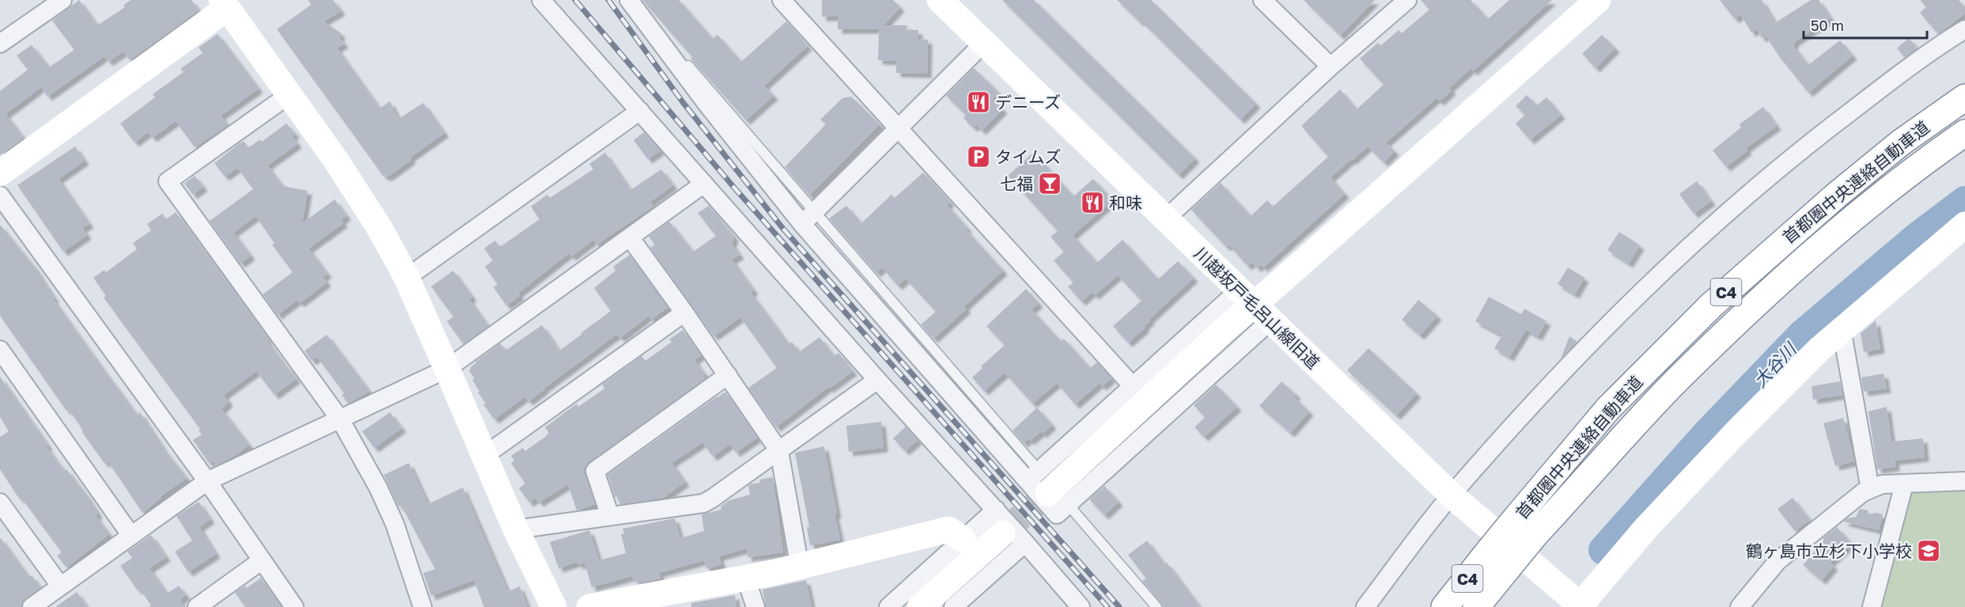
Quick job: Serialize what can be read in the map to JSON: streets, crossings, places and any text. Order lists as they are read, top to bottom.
{
  "streets": {
    "main road": ["首都圏中央連絡自動車道", "C4", "川越坂戸毛呂山線旧道"]
  },
  "water": ["大谷川"],
  "places": {
    "restaurant": ["デニーズ", "和味"],
    "parking": ["タイムズ"],
    "bar": ["七福"],
    "school or university": ["鶴ヶ島市立杉下小学校"]
  },
  "scale_bar": "50 m"
}
